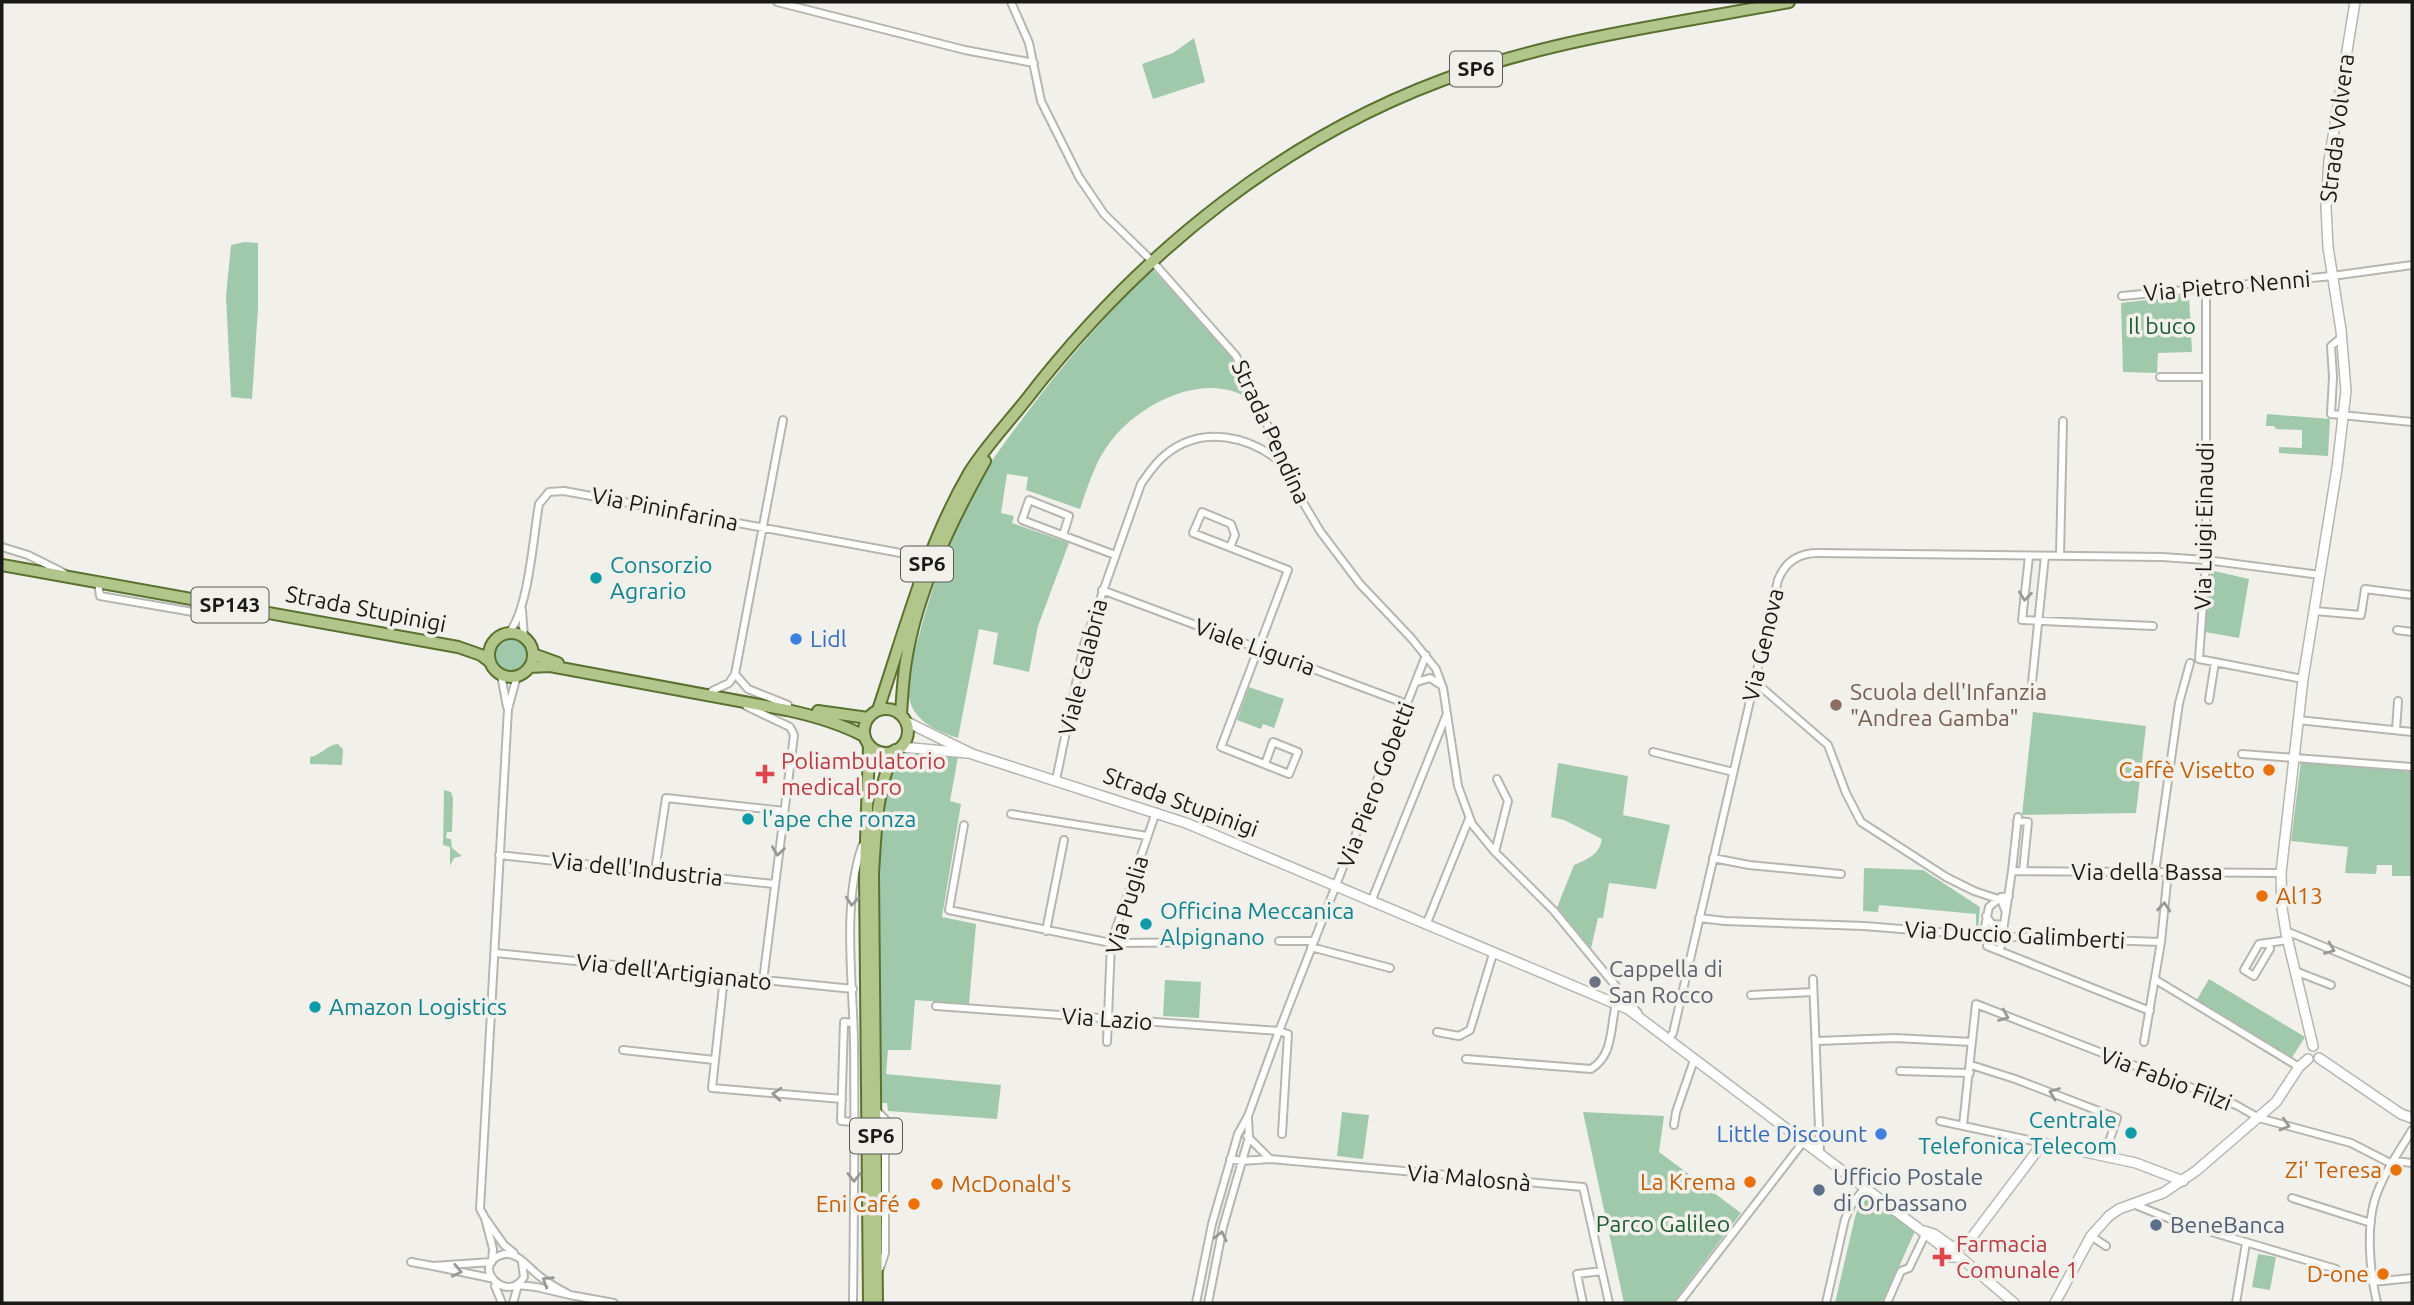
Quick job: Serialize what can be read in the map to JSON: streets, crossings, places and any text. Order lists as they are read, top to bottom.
{
  "streets": {
    "main road": ["SP6", "SP143", "Strada Stupinigi"],
    "street": [
      "Strada Volvera",
      "Via Pietro Nenni",
      "Strada Pendina",
      "Via Pininfarina",
      "Via Luigi Einaudi",
      "Via Genova",
      "Viale Liguria",
      "Viale Calabria",
      "Via Piero Gobetti",
      "Via dell'Industria",
      "Via della Bassa",
      "Via Puglia",
      "Via Duccio Galimberti",
      "Via dell'Artigianato",
      "Via Lazio",
      "Via Fabio Filzi",
      "Via Malosnà"
    ]
  },
  "crossings": [
    ["SP6", "Strada Pendina"],
    ["SP6", "Via Pininfarina"],
    ["SP6", "Strada Stupinigi"],
    ["Strada Volvera", "Via Pietro Nenni"],
    ["Strada Volvera", "Via della Bassa"],
    ["Via Pietro Nenni", "Via Luigi Einaudi"],
    ["Strada Pendina", "Strada Stupinigi"],
    ["Strada Pendina", "Viale Calabria"],
    ["Strada Pendina", "Via Piero Gobetti"],
    ["Via Pininfarina", "Strada Stupinigi"],
    ["Strada Stupinigi", "Via Genova"],
    ["Strada Stupinigi", "Viale Calabria"],
    ["Strada Stupinigi", "Via Piero Gobetti"],
    ["Strada Stupinigi", "Via Puglia"],
    ["Via Genova", "Via Duccio Galimberti"],
    ["Viale Liguria", "Viale Calabria"],
    ["Viale Liguria", "Via Piero Gobetti"],
    ["Via Piero Gobetti", "Via Lazio"],
    ["Via Puglia", "Via Lazio"]
  ],
  "one_way": ["Via Fabio Filzi"],
  "parks": ["Il buco", "Parco Galileo"],
  "places": {
    "other": [
      "Consorzio Agrario",
      "Lidl",
      "Scuola dell'Infanzia \"Andrea Gamba\"",
      "Caffè Visetto",
      "l'ape che ronza",
      "Al13",
      "Officina Meccanica Alpignano",
      "Cappella di San Rocco",
      "Amazon Logistics",
      "Centrale Telefonica Telecom",
      "Little Discount",
      "Zi' Teresa",
      "La Krema",
      "McDonald's",
      "Ufficio Postale di Orbassano",
      "Eni Café",
      "BeneBanca",
      "D-one"
    ],
    "health": ["Poliambulatorio medical pro", "Farmacia Comunale 1"]
  }
}
